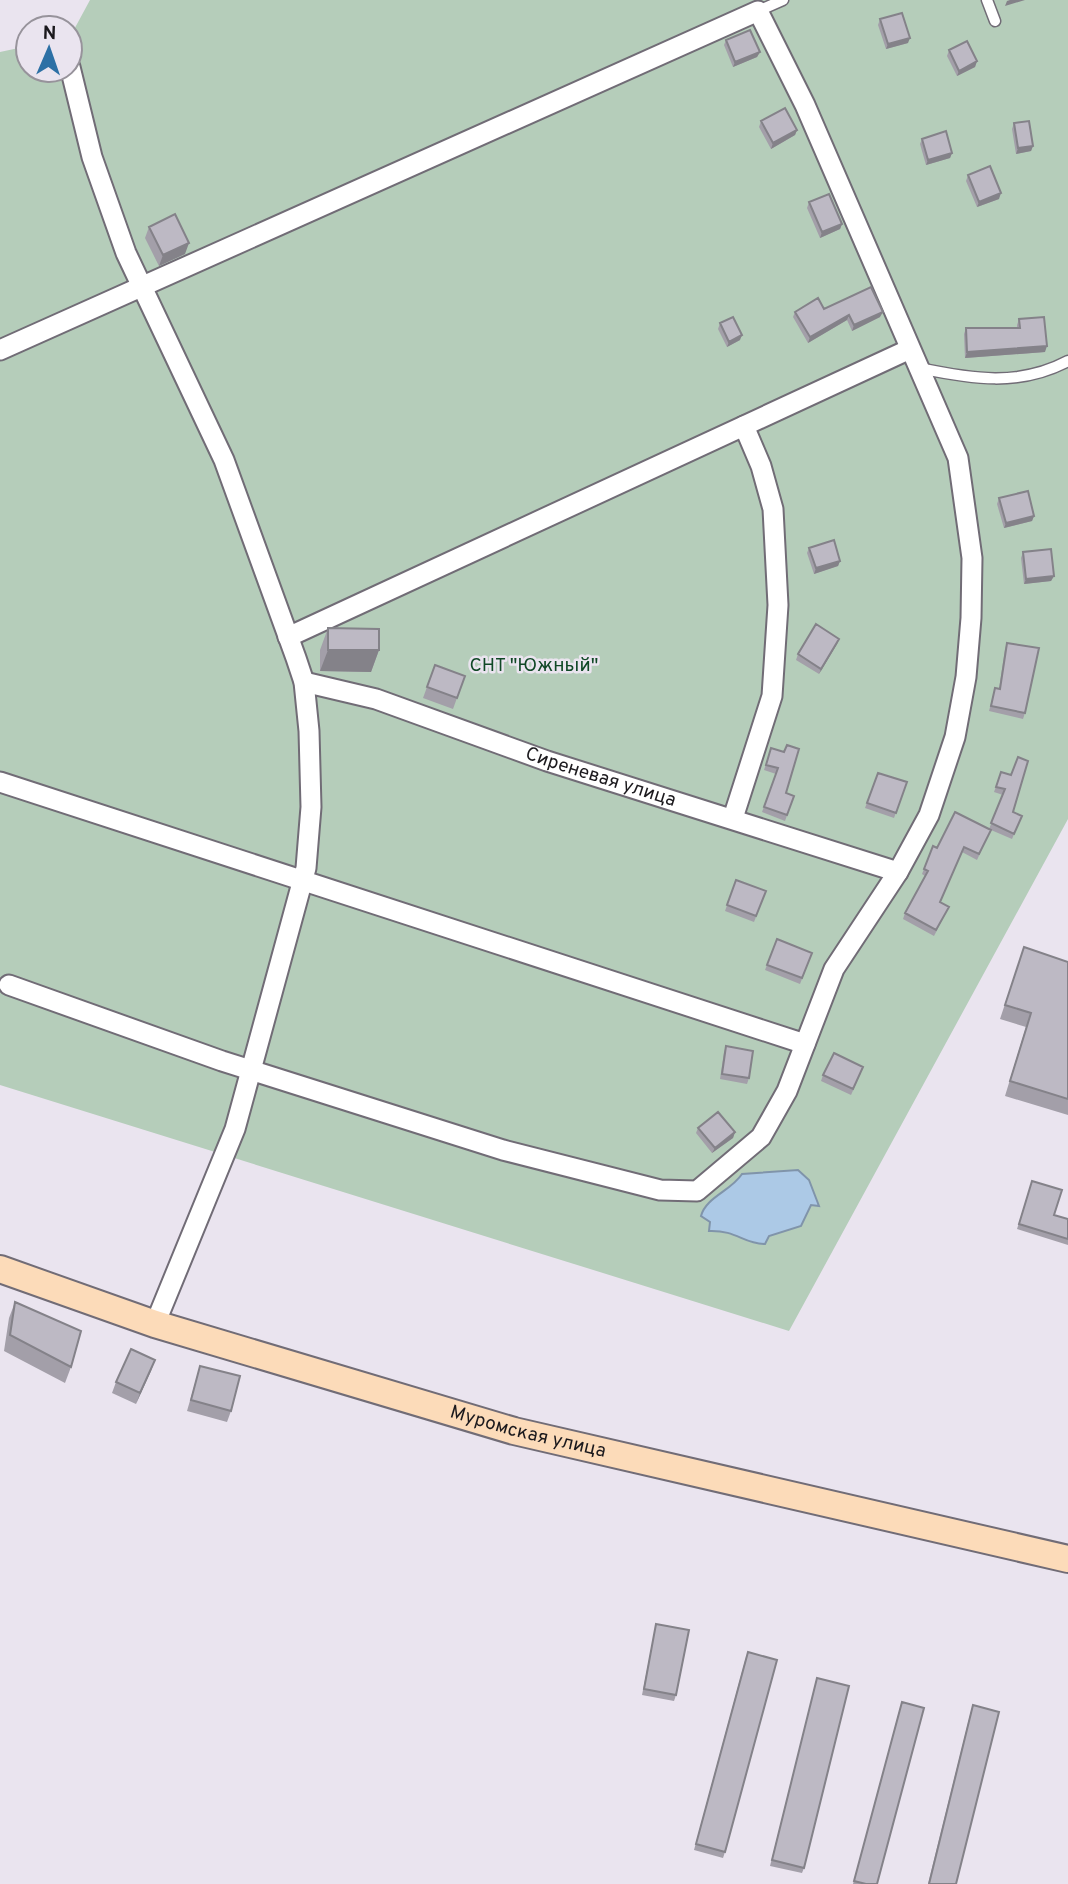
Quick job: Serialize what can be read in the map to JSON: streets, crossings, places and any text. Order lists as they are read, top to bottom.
{
  "streets": {
    "main road": ["Муромская улица"],
    "street": ["Сиреневая улица"]
  },
  "parks": ["СНТ \"Южный\""],
  "north": "top"
}
